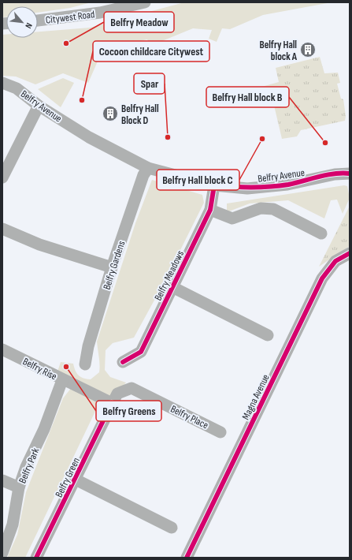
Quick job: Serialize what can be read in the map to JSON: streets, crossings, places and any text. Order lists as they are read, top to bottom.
{
  "streets": {
    "street": [
      "Citywest Road",
      "Belfry Avenue",
      "Belfry Gardens",
      "Belfry Meadows",
      "Belfry Rise",
      "Magna Avenue",
      "Belfry Place",
      "Belfry Park",
      "Belfry Green"
    ]
  },
  "crossings": [
    ["Belfry Avenue", "Belfry Gardens"],
    ["Belfry Avenue", "Belfry Meadows"],
    ["Belfry Rise", "Belfry Place"],
    ["Belfry Rise", "Belfry Park"],
    ["Belfry Rise", "Belfry Green"],
    ["Belfry Place", "Belfry Green"]
  ],
  "places": {
    "other": [
      "Belfry Meadow",
      "Cocoon childcare Citywest",
      "Spar",
      "Belfry Hall block C",
      "Belfry Hall block B",
      "Belfry Greens"
    ],
    "building": ["Belfry Hall block A", "Belfry Hall Block D"]
  },
  "north": "bottom right"
}
